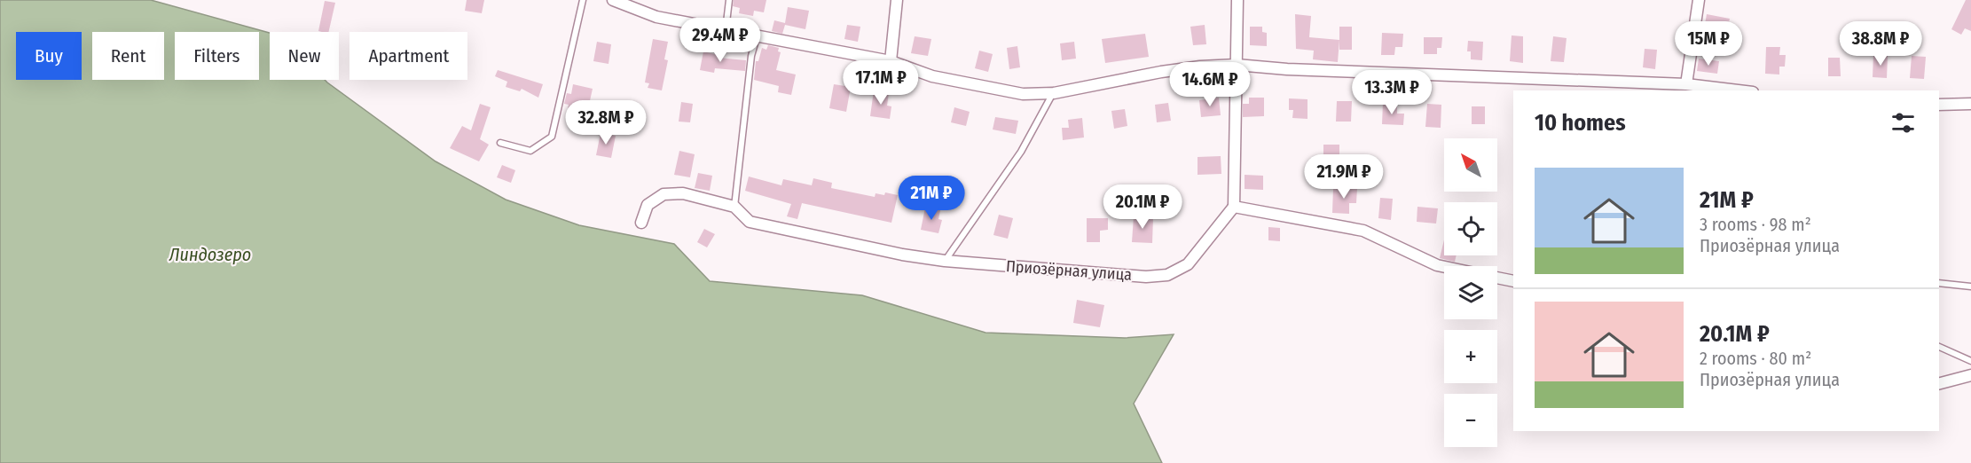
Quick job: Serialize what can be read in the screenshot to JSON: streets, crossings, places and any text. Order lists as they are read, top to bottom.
{
  "streets": {
    "street": ["Приозёрная улица"]
  },
  "water": ["Линдозеро"],
  "north": "top left",
  "page": {
    "price": [
      "29.4M ₽",
      "15M ₽",
      "38.8M ₽",
      "17.1M ₽",
      "14.6M ₽",
      "13.3M ₽",
      "32.8M ₽",
      "21.9M ₽",
      "21M ₽",
      "20.1M ₽"
    ],
    "chip": [
      "Buy",
      "Rent",
      "Filters",
      "New",
      "Apartment"
    ],
    "heading": "10 homes",
    "map_buttons": ["+", "−"],
    "list": [
      {
        "name": "21M ₽",
        "note": "3 rooms · 98 m² · Приозёрная улица"
      },
      {
        "name": "20.1M ₽",
        "note": "2 rooms · 80 m² · Приозёрная улица"
      }
    ]
  }
}
